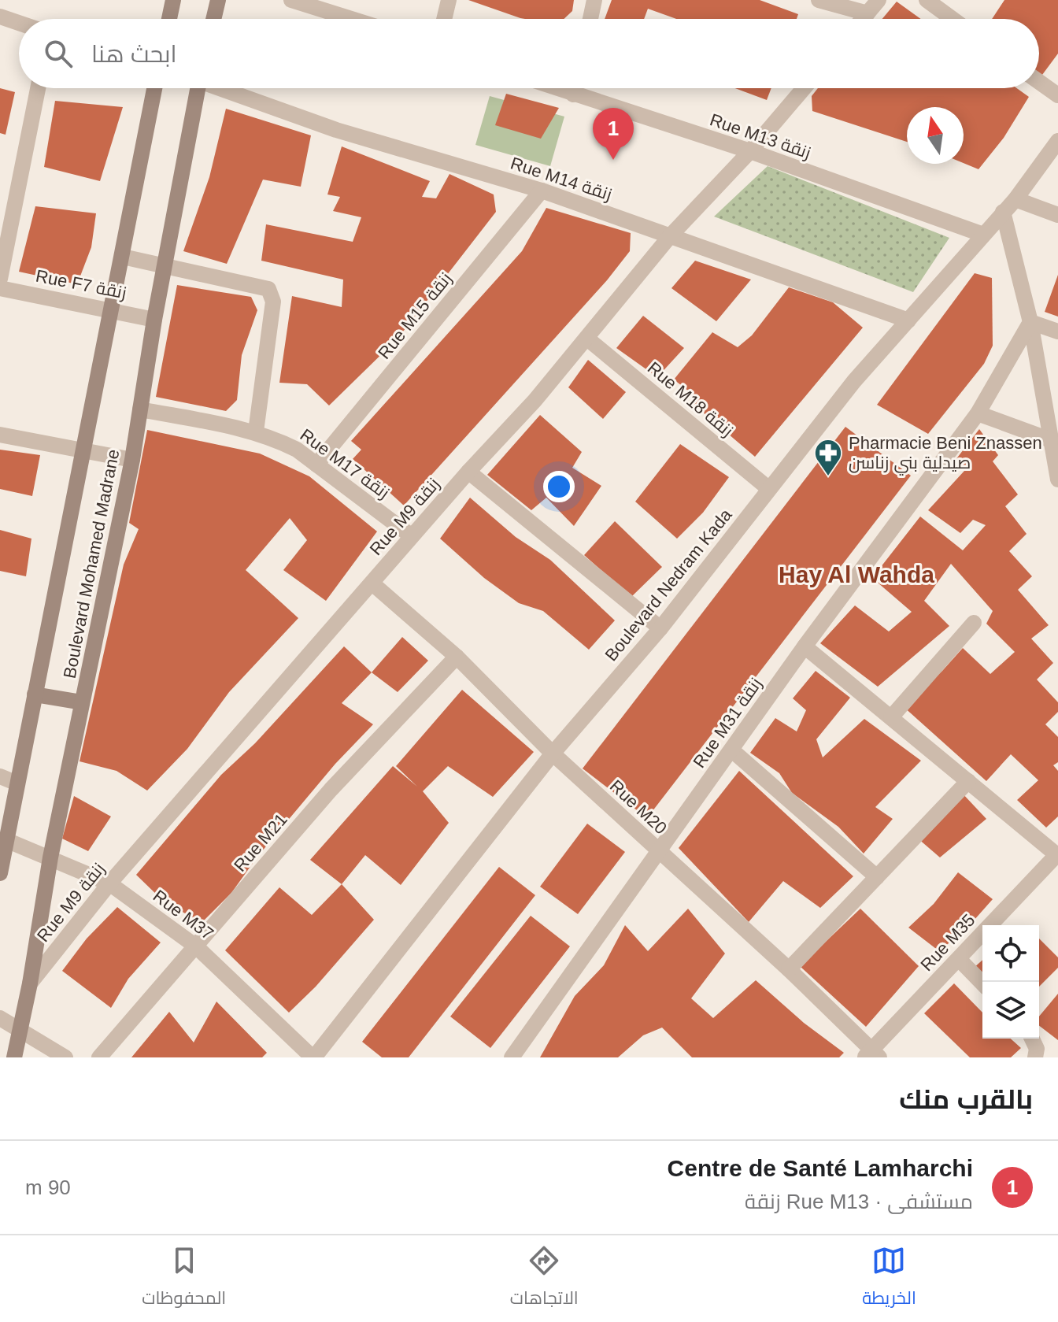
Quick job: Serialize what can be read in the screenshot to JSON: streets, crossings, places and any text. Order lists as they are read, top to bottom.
{
  "streets": {
    "street": [
      "Rue M13 زنقة",
      "Rue M14 زنقة",
      "Rue F7 زنقة",
      "Rue M15 زنقة",
      "Rue M18 زنقة",
      "Rue M17 زنقة",
      "Rue M9 زنقة",
      "Boulevard Mohamed Madrane",
      "Boulevard Nedram Kada",
      "Rue M31 زنقة",
      "Rue M20",
      "Rue M21",
      "Rue M37",
      "Rue M35"
    ]
  },
  "crossings": [
    ["Rue M13 زنقة", "Rue M9 زنقة"],
    ["Rue M13 زنقة", "Boulevard Nedram Kada"],
    ["Rue M14 زنقة", "Rue M15 زنقة"],
    ["Rue M14 زنقة", "Rue M9 زنقة"],
    ["Rue M14 زنقة", "Boulevard Nedram Kada"],
    ["Rue F7 زنقة", "Boulevard Mohamed Madrane"],
    ["Rue M15 زنقة", "Rue M17 زنقة"],
    ["Rue M18 زنقة", "Rue M9 زنقة"],
    ["Rue M18 زنقة", "Boulevard Nedram Kada"],
    ["Rue M17 زنقة", "Rue M9 زنقة"],
    ["Rue M17 زنقة", "Boulevard Mohamed Madrane"],
    ["Rue M9 زنقة", "Boulevard Mohamed Madrane"],
    ["Rue M9 زنقة", "Rue M20"],
    ["Rue M9 زنقة", "Rue M37"],
    ["Boulevard Mohamed Madrane", "Rue M37"],
    ["Boulevard Nedram Kada", "Rue M20"],
    ["Boulevard Nedram Kada", "Rue M37"],
    ["Rue M31 زنقة", "Rue M20"],
    ["Rue M20", "Rue M21"],
    ["Rue M20", "Rue M35"],
    ["Rue M21", "Rue M37"]
  ],
  "districts": ["Hay Al Wahda"],
  "places": {
    "pharmacy": ["Pharmacie Beni Znassen صيدلية بني زناسن"]
  },
  "north": "top",
  "page": {
    "search": "ابحث هنا",
    "pins": "1",
    "heading": "بالقرب منك",
    "list": [
      {
        "mark": "1",
        "name": "Centre de Santé Lamharchi",
        "note": "مستشفى · Rue M13 زنقة",
        "value": "90 m"
      }
    ],
    "nav": ["الخريطة", "الاتجاهات", "المحفوظات"]
  }
}
